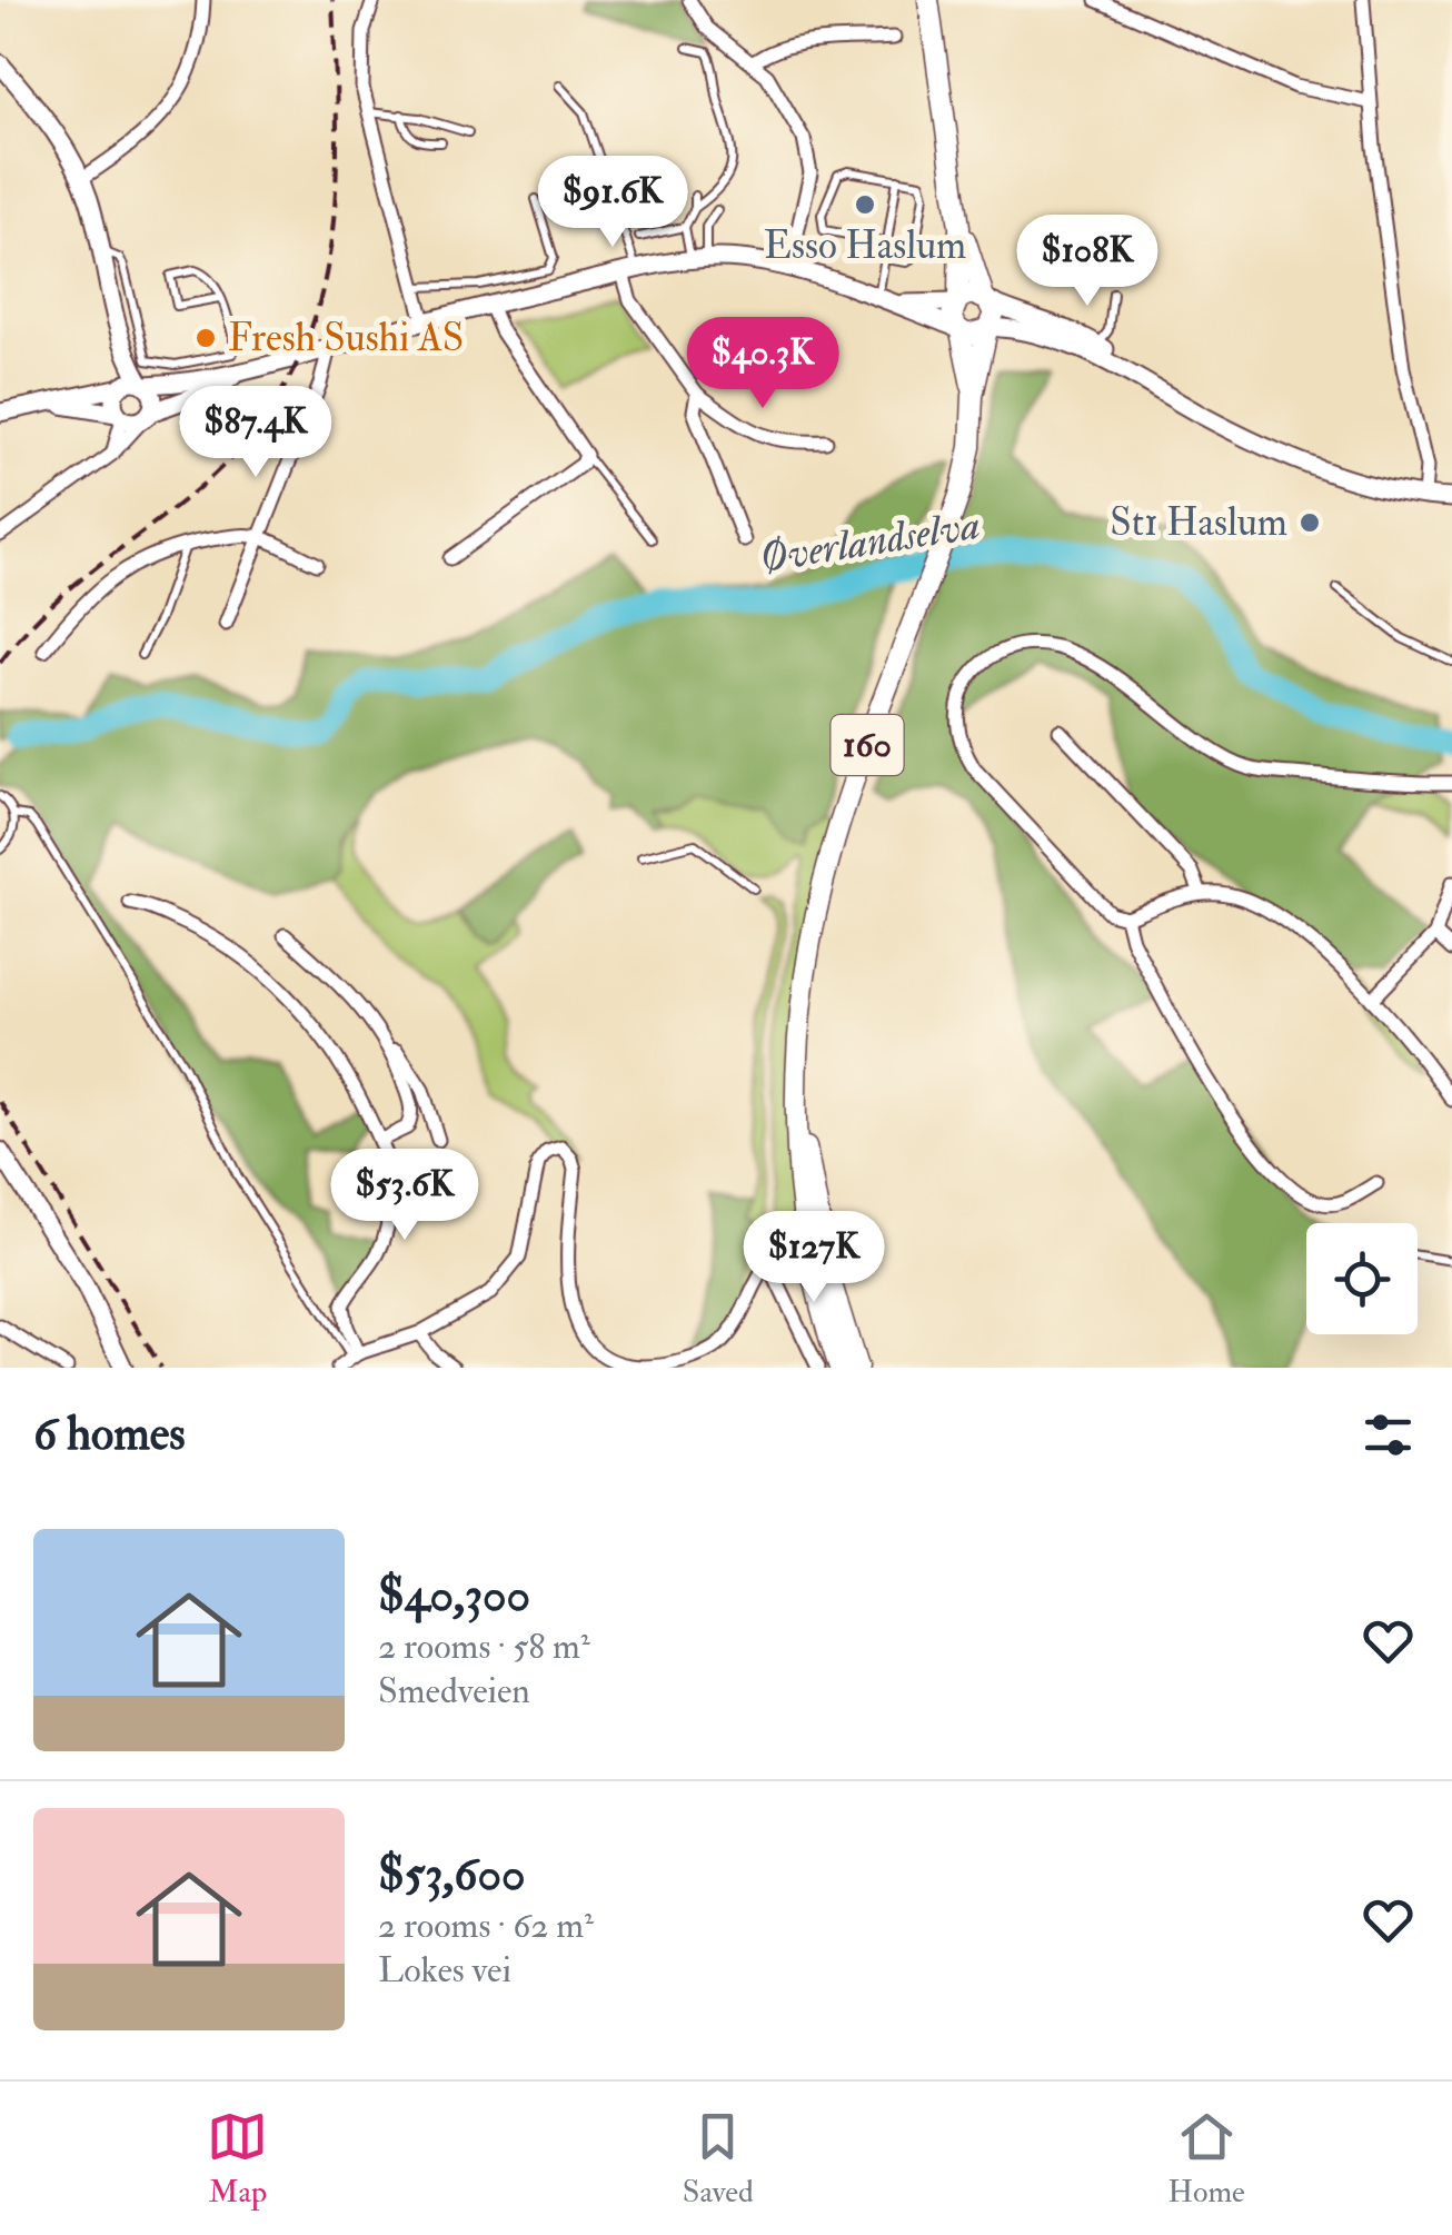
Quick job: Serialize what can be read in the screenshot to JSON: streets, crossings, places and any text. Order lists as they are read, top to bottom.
{
  "streets": {
    "main road": ["160"]
  },
  "water": ["Øverlandselva"],
  "places": ["Esso Haslum", "Fresh Sushi AS", "St1 Haslum"],
  "page": {
    "price": [
      "$91.6K",
      "$108K",
      "$40.3K",
      "$87.4K",
      "$53.6K",
      "$127K"
    ],
    "heading": "6 homes",
    "list": [
      {
        "name": "$40,300",
        "note": "2 rooms · 58 m² · Smedveien"
      },
      {
        "name": "$53,600",
        "note": "2 rooms · 62 m² · Lokes vei"
      }
    ],
    "tabs": ["Map", "Saved", "Home"]
  }
}
